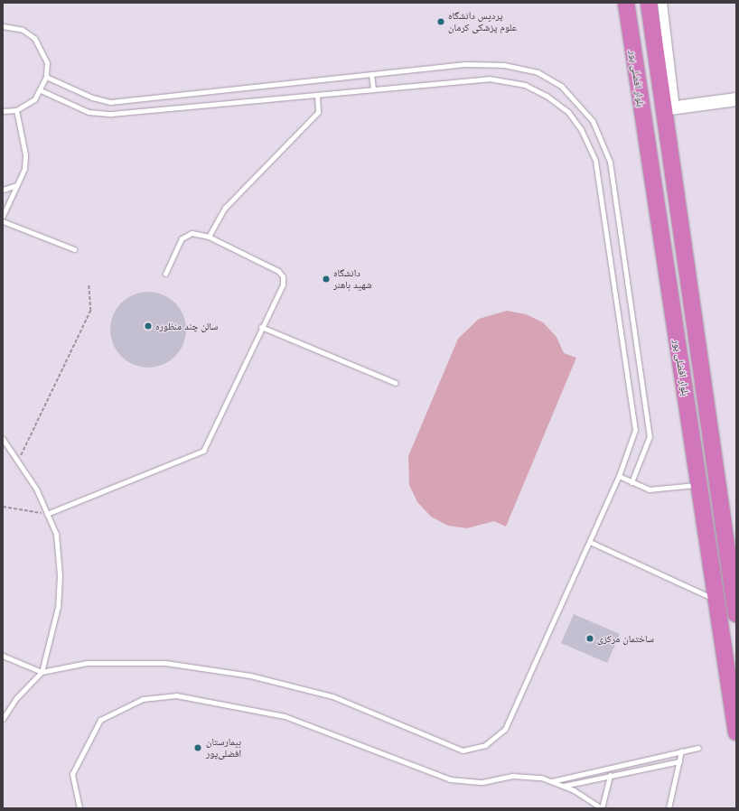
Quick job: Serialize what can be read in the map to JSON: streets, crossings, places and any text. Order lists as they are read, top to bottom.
{
  "streets": {
    "highway": ["بلوار افضلی پور"]
  },
  "places": [
    "پردیس دانشگاه علوم پزشکی کرمان",
    "دانشگاه شهید باهنر",
    "سالن چند منظوره",
    "ساختمان مرکزی",
    "بیمارستان افضلی‌پور"
  ]
}
